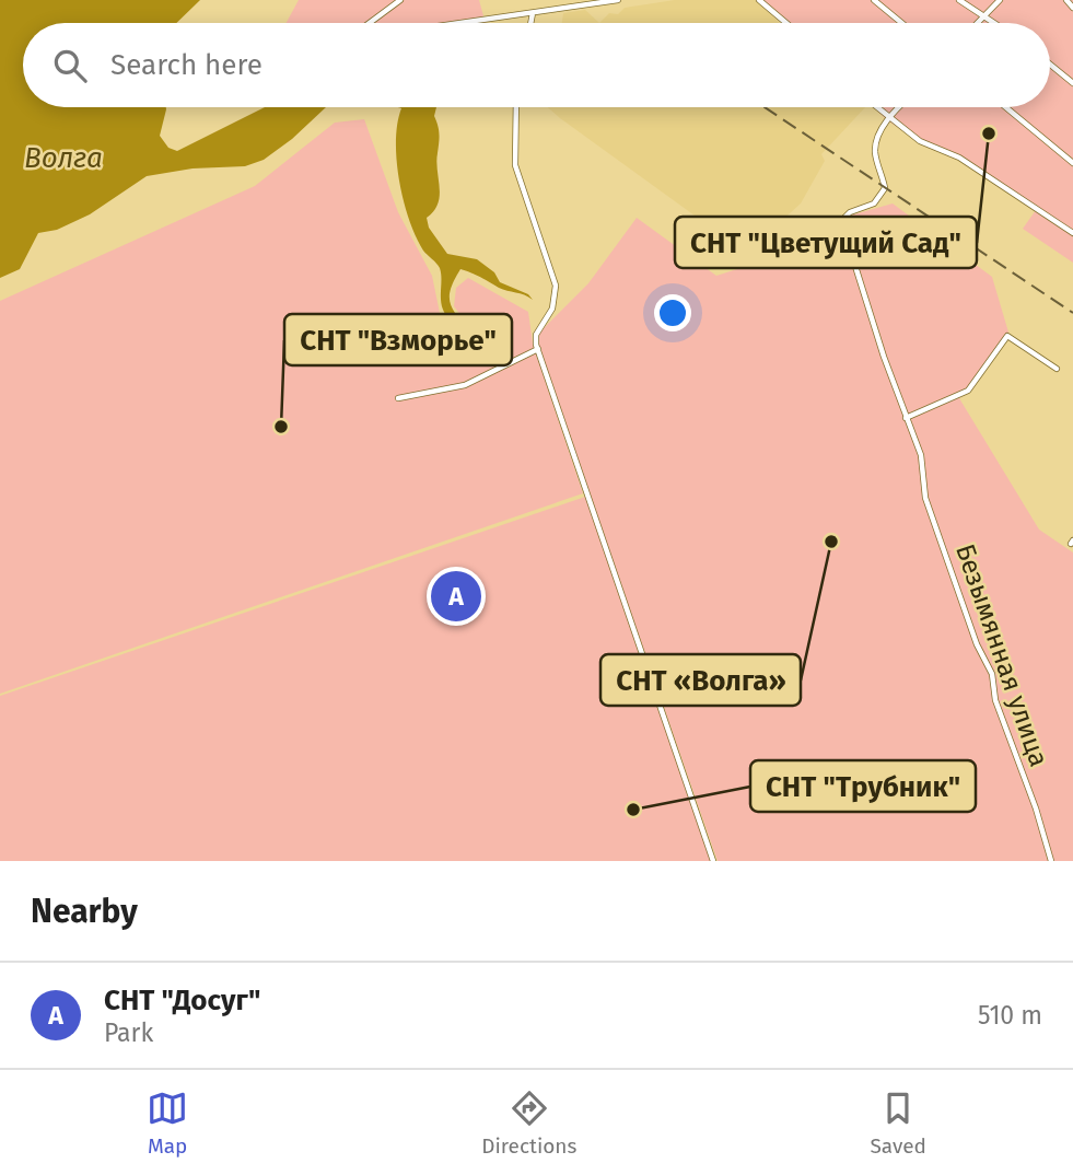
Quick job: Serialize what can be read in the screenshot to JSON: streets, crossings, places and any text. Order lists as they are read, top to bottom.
{
  "streets": {
    "street": ["Безымянная улица"]
  },
  "water": ["Волга"],
  "places": [
    "СНТ \"Цветущий Сад\"",
    "СНТ \"Взморье\"",
    "СНТ «Волга»",
    "СНТ \"Трубник\""
  ],
  "page": {
    "search": "Search here",
    "pins": "A",
    "heading": "Nearby",
    "list": [
      {
        "mark": "A",
        "name": "СНТ \"Досуг\"",
        "note": "Park",
        "value": "510 m"
      }
    ],
    "nav": ["Map", "Directions", "Saved"]
  }
}
